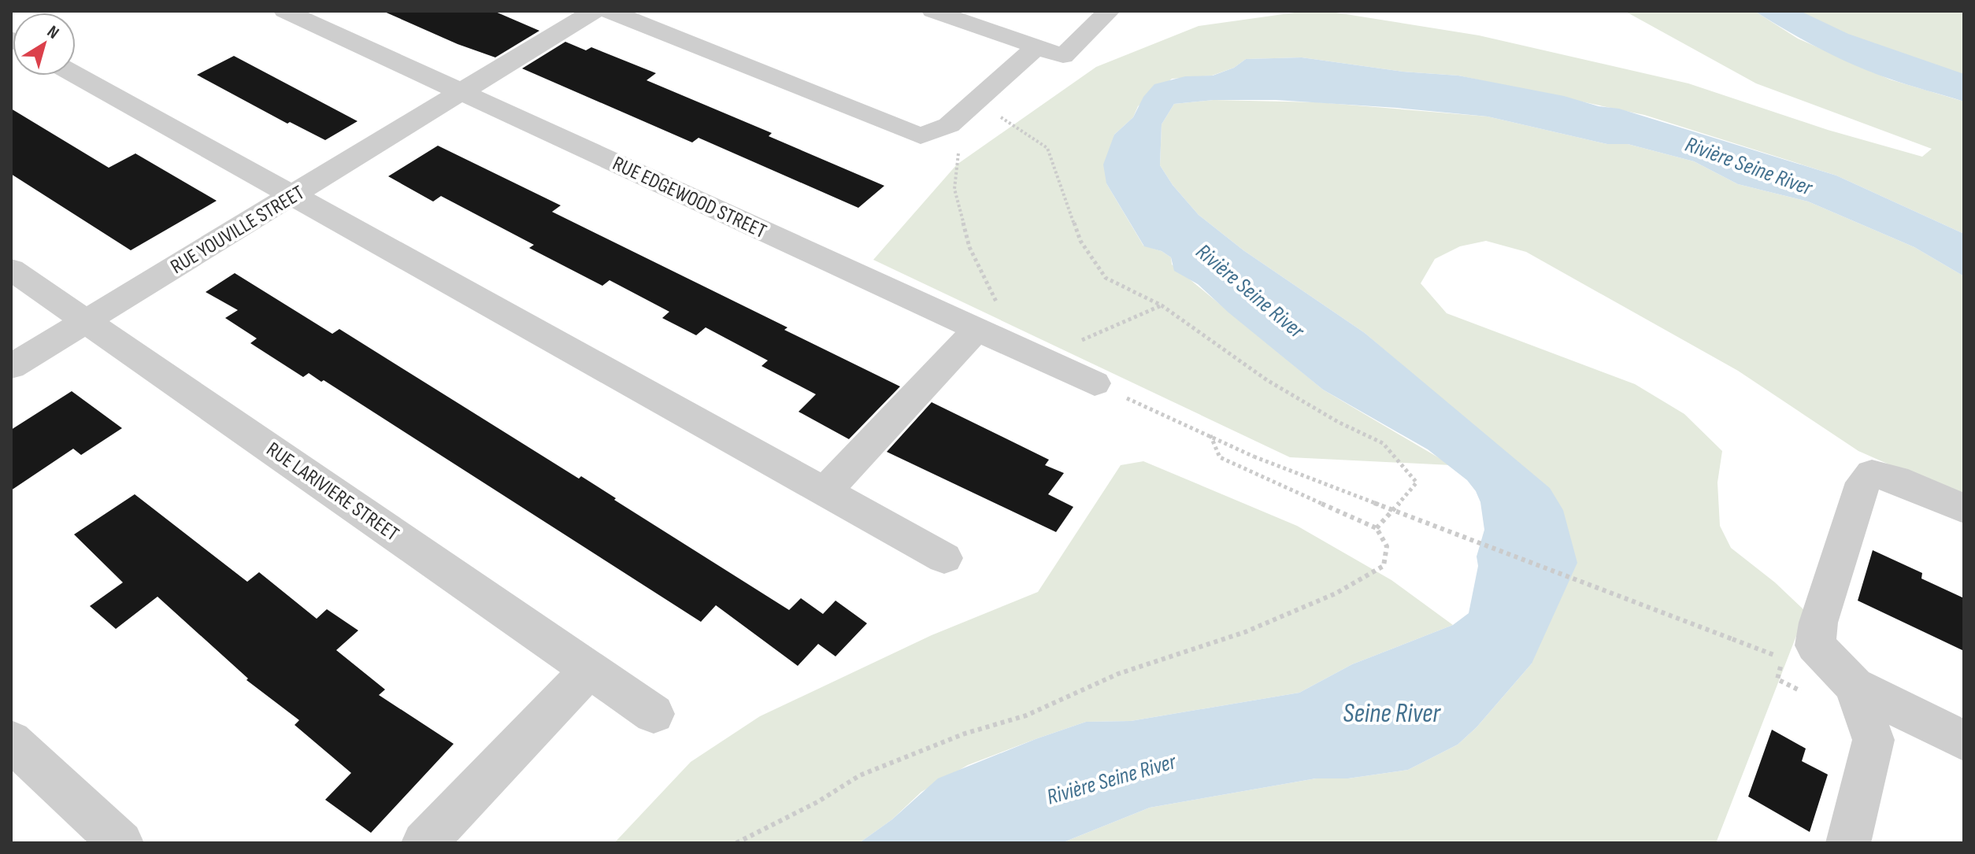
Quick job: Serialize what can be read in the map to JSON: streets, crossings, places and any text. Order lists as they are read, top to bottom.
{
  "streets": {
    "street": ["RUE EDGEWOOD STREET", "RUE YOUVILLE STREET", "RUE LARIVIERE STREET"]
  },
  "crossings": [
    ["RUE EDGEWOOD STREET", "RUE YOUVILLE STREET"],
    ["RUE YOUVILLE STREET", "RUE LARIVIERE STREET"]
  ],
  "water": ["Rivière Seine River", "Seine River"],
  "north": "top right"
}
